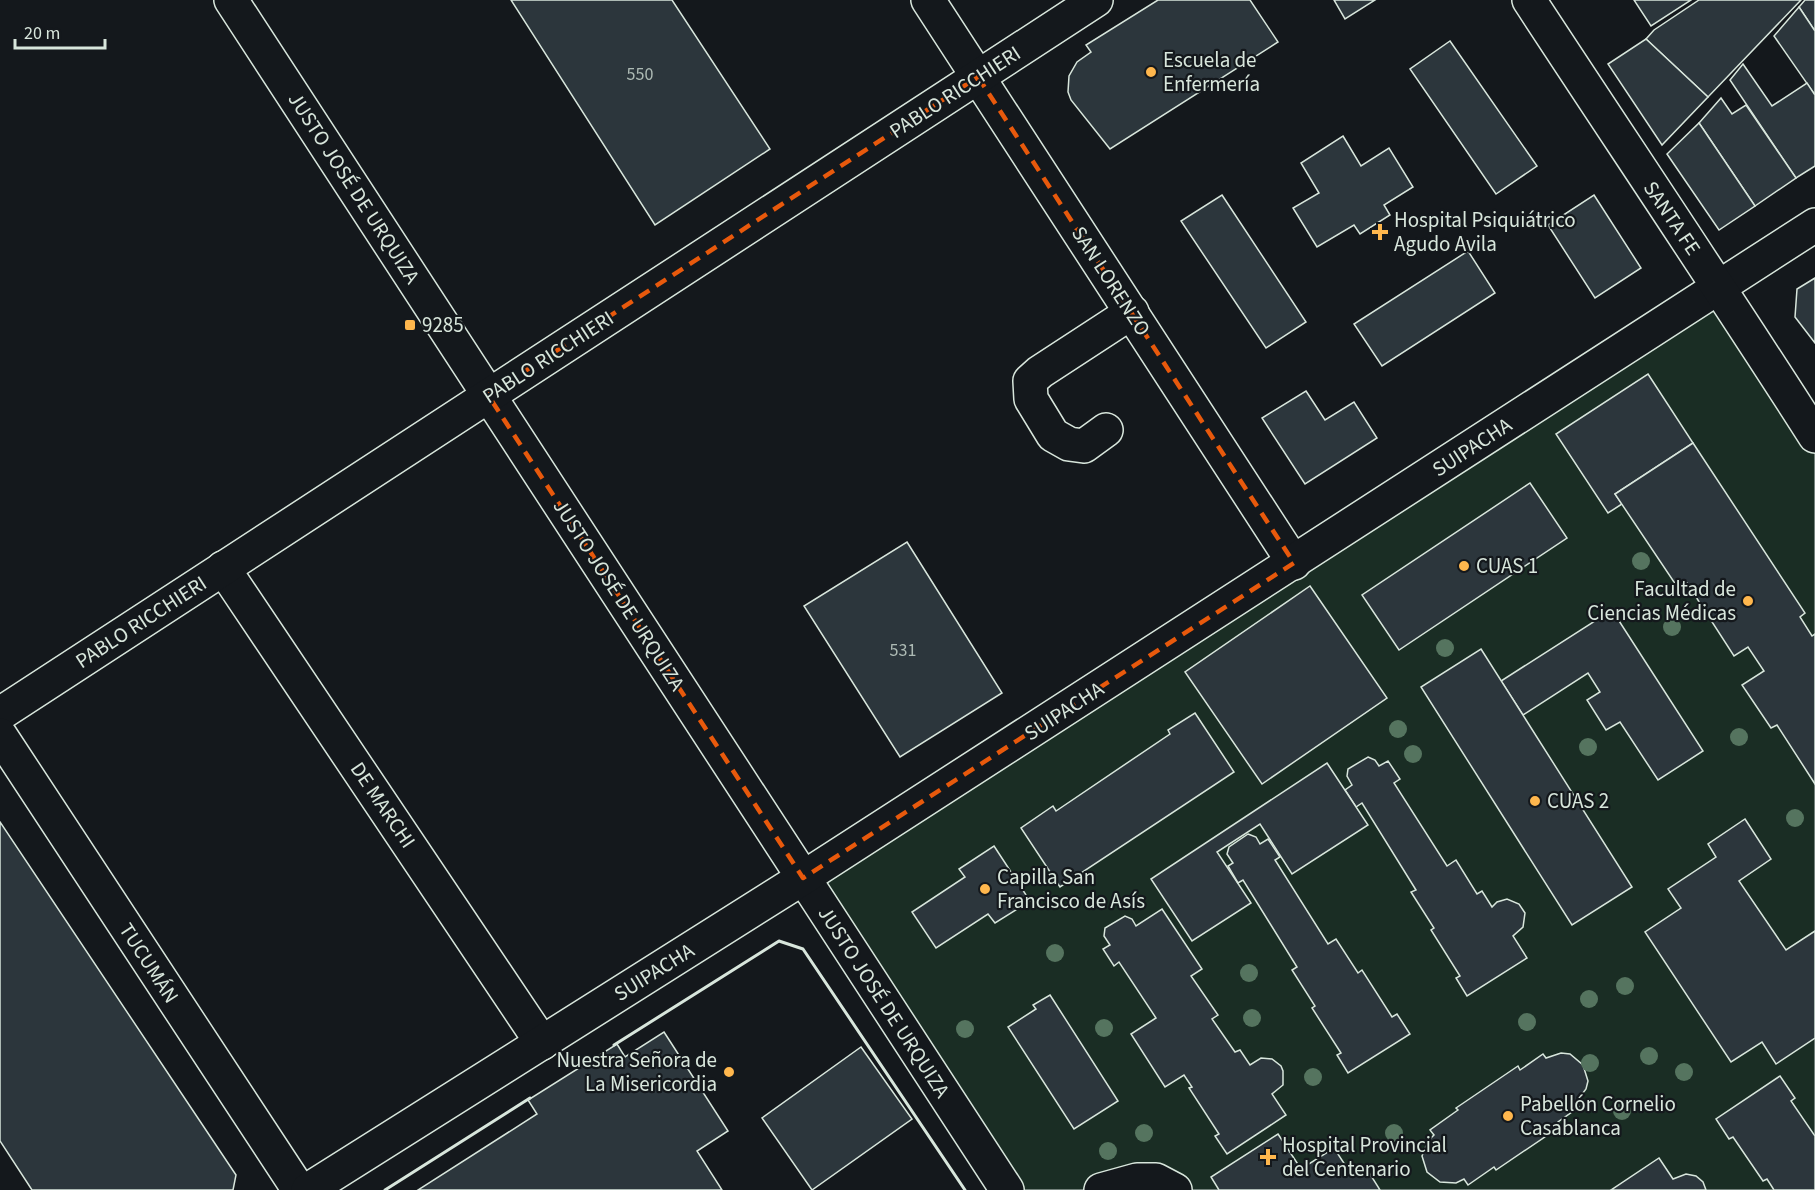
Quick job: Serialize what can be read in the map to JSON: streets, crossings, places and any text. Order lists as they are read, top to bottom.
{
  "streets": {
    "street": [
      "PABLO RICCHIERI",
      "JUSTO JOSÉ DE URQUIZA",
      "SANTA FE",
      "SAN LORENZO",
      "SUIPACHA",
      "DE MARCHI",
      "TUCUMÁN"
    ]
  },
  "crossings": [
    ["PABLO RICCHIERI", "JUSTO JOSÉ DE URQUIZA"],
    ["PABLO RICCHIERI", "SAN LORENZO"],
    ["PABLO RICCHIERI", "DE MARCHI"],
    ["JUSTO JOSÉ DE URQUIZA", "SUIPACHA"],
    ["SANTA FE", "SUIPACHA"],
    ["SAN LORENZO", "SUIPACHA"],
    ["SUIPACHA", "DE MARCHI"]
  ],
  "places": {
    "other": [
      "Escuela de Enfermería",
      "CUAS 1",
      "Facultad de Ciencias Médicas",
      "CUAS 2",
      "Capilla San Francisco de Asís",
      "Nuestra Señora de La Misericordia",
      "Pabellón Cornelio Casablanca"
    ],
    "health": ["Hospital Psiquiátrico Agudo Avila", "Hospital Provincial del Centenario"],
    "transit": ["9285"]
  },
  "house_numbers": ["550", "531"],
  "scale_bar": "20 m"
}
